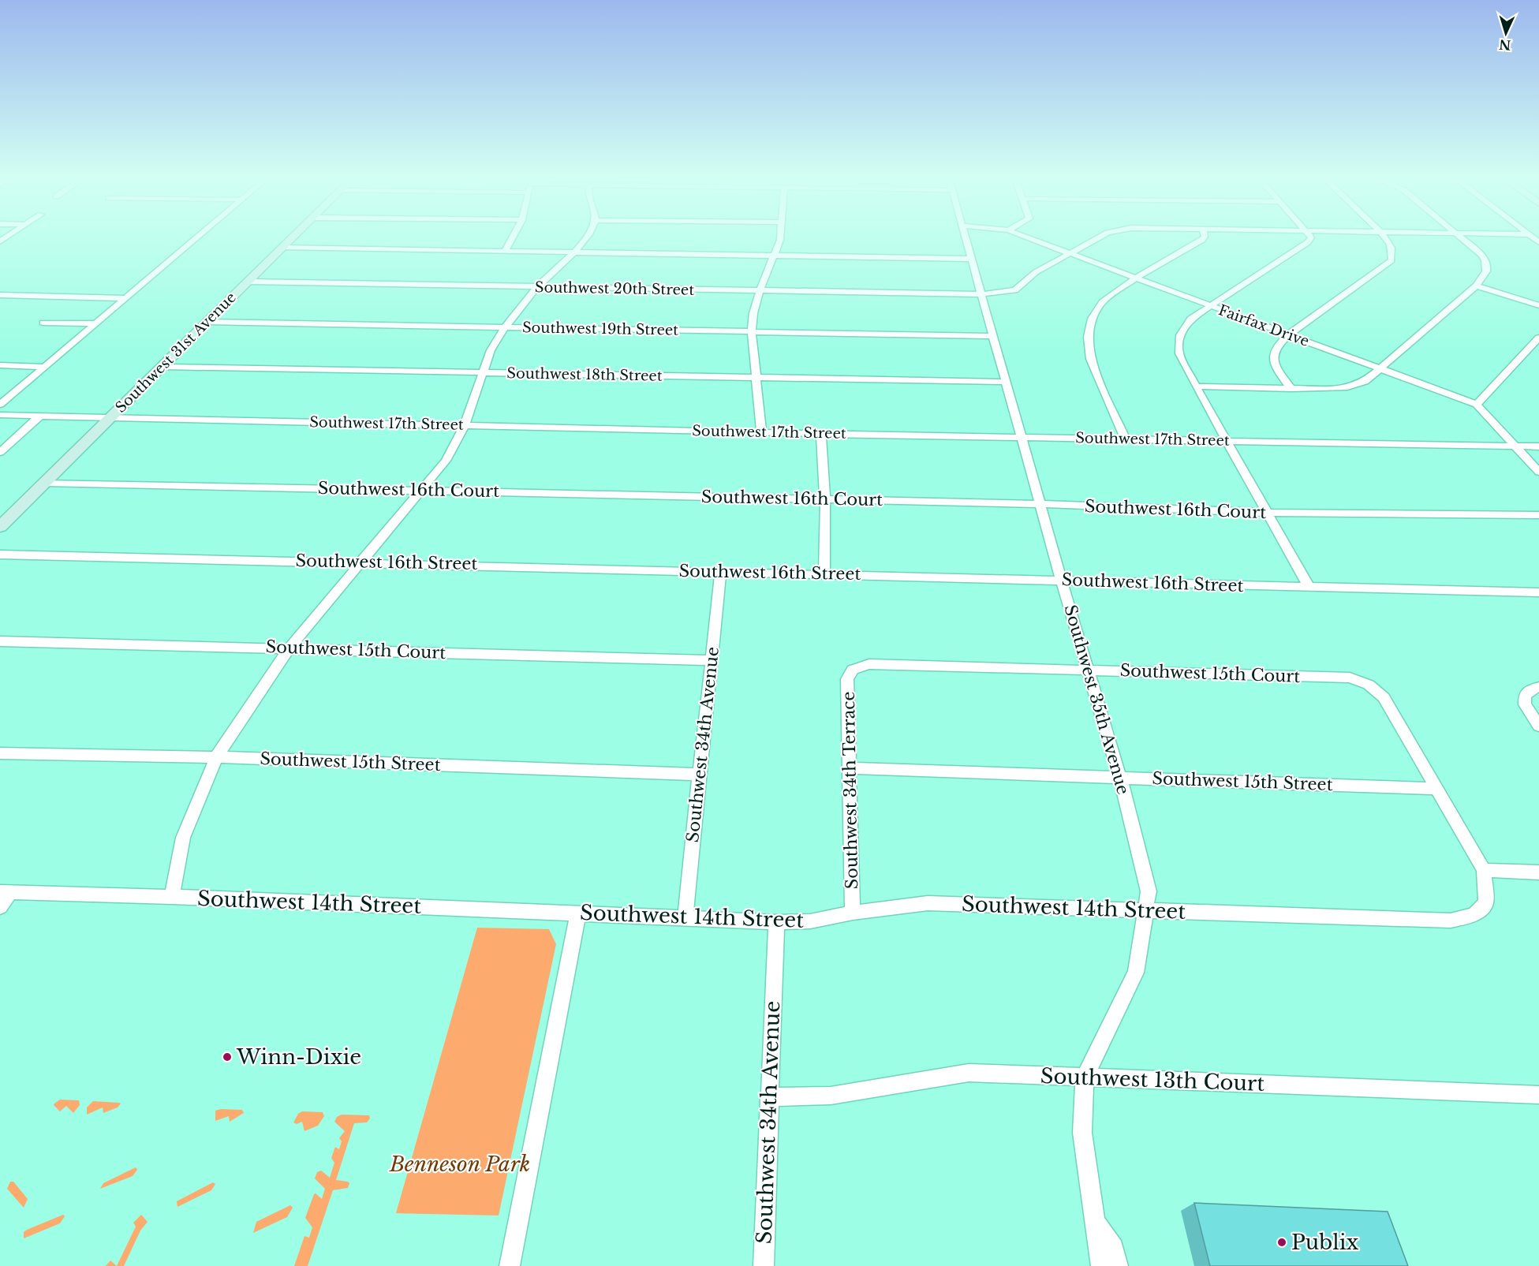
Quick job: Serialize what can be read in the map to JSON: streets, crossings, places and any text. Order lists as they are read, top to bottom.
{
  "streets": {
    "street": [
      "Southwest 20th Street",
      "Fairfax Drive",
      "Southwest 19th Street",
      "Southwest 31st Avenue",
      "Southwest 18th Street",
      "Southwest 17th Street",
      "Southwest 16th Court",
      "Southwest 16th Street",
      "Southwest 15th Court",
      "Southwest 35th Avenue",
      "Southwest 34th Avenue",
      "Southwest 15th Street",
      "Southwest 34th Terrace",
      "Southwest 14th Street",
      "Southwest 13th Court"
    ]
  },
  "crossings": [
    ["Southwest 20th Street", "Fairfax Drive"],
    ["Southwest 20th Street", "Southwest 31st Avenue"],
    ["Southwest 20th Street", "Southwest 35th Avenue"],
    ["Fairfax Drive", "Southwest 17th Street"],
    ["Southwest 19th Street", "Southwest 31st Avenue"],
    ["Southwest 19th Street", "Southwest 35th Avenue"],
    ["Southwest 31st Avenue", "Southwest 18th Street"],
    ["Southwest 31st Avenue", "Southwest 17th Street"],
    ["Southwest 31st Avenue", "Southwest 16th Court"],
    ["Southwest 18th Street", "Southwest 35th Avenue"],
    ["Southwest 17th Street", "Southwest 35th Avenue"],
    ["Southwest 16th Court", "Southwest 35th Avenue"],
    ["Southwest 16th Street", "Southwest 35th Avenue"],
    ["Southwest 16th Street", "Southwest 34th Avenue"],
    ["Southwest 15th Court", "Southwest 35th Avenue"],
    ["Southwest 15th Court", "Southwest 34th Avenue"],
    ["Southwest 15th Court", "Southwest 15th Street"],
    ["Southwest 15th Court", "Southwest 34th Terrace"],
    ["Southwest 35th Avenue", "Southwest 15th Street"],
    ["Southwest 35th Avenue", "Southwest 14th Street"],
    ["Southwest 35th Avenue", "Southwest 13th Court"],
    ["Southwest 34th Avenue", "Southwest 15th Street"],
    ["Southwest 34th Avenue", "Southwest 14th Street"],
    ["Southwest 34th Avenue", "Southwest 13th Court"],
    ["Southwest 15th Street", "Southwest 34th Terrace"],
    ["Southwest 34th Terrace", "Southwest 14th Street"]
  ],
  "parks": ["Benneson Park"],
  "places": ["Winn-Dixie", "Publix"],
  "north": "bottom"
}
